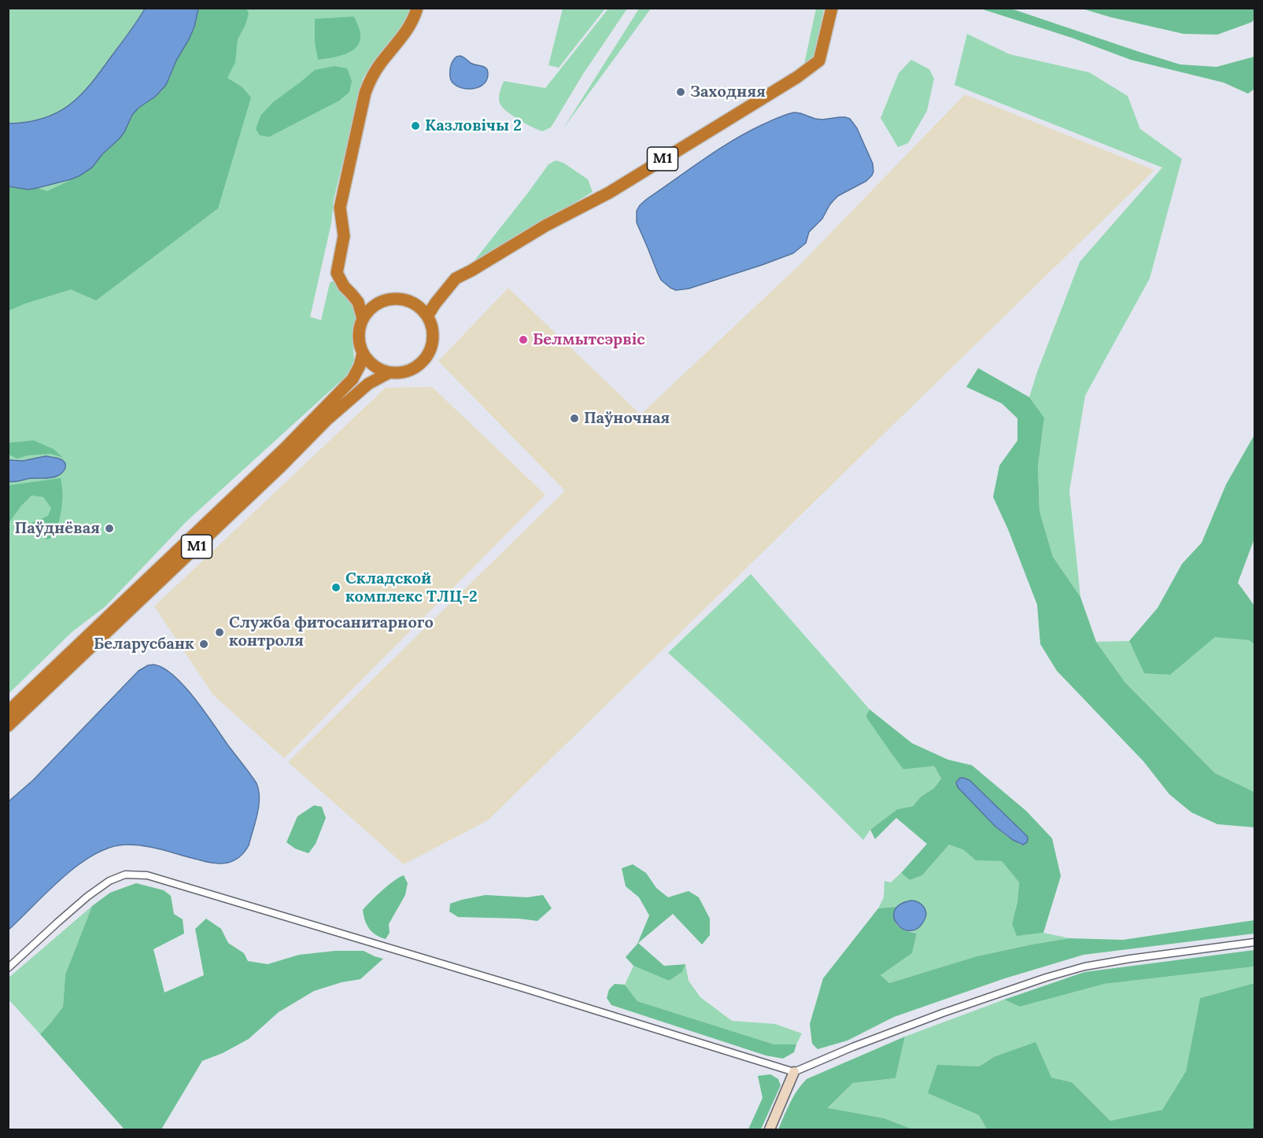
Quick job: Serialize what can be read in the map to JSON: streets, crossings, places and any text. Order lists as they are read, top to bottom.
{
  "streets": {
    "highway": ["М1"]
  },
  "places": [
    "Заходняя",
    "Казловічы 2",
    "Белмытсэрвіс",
    "Паўночная",
    "Паўднёвая",
    "Складской комплекс ТЛЦ-2",
    "Служба фитосанитарного контроля",
    "Беларусбанк"
  ]
}
